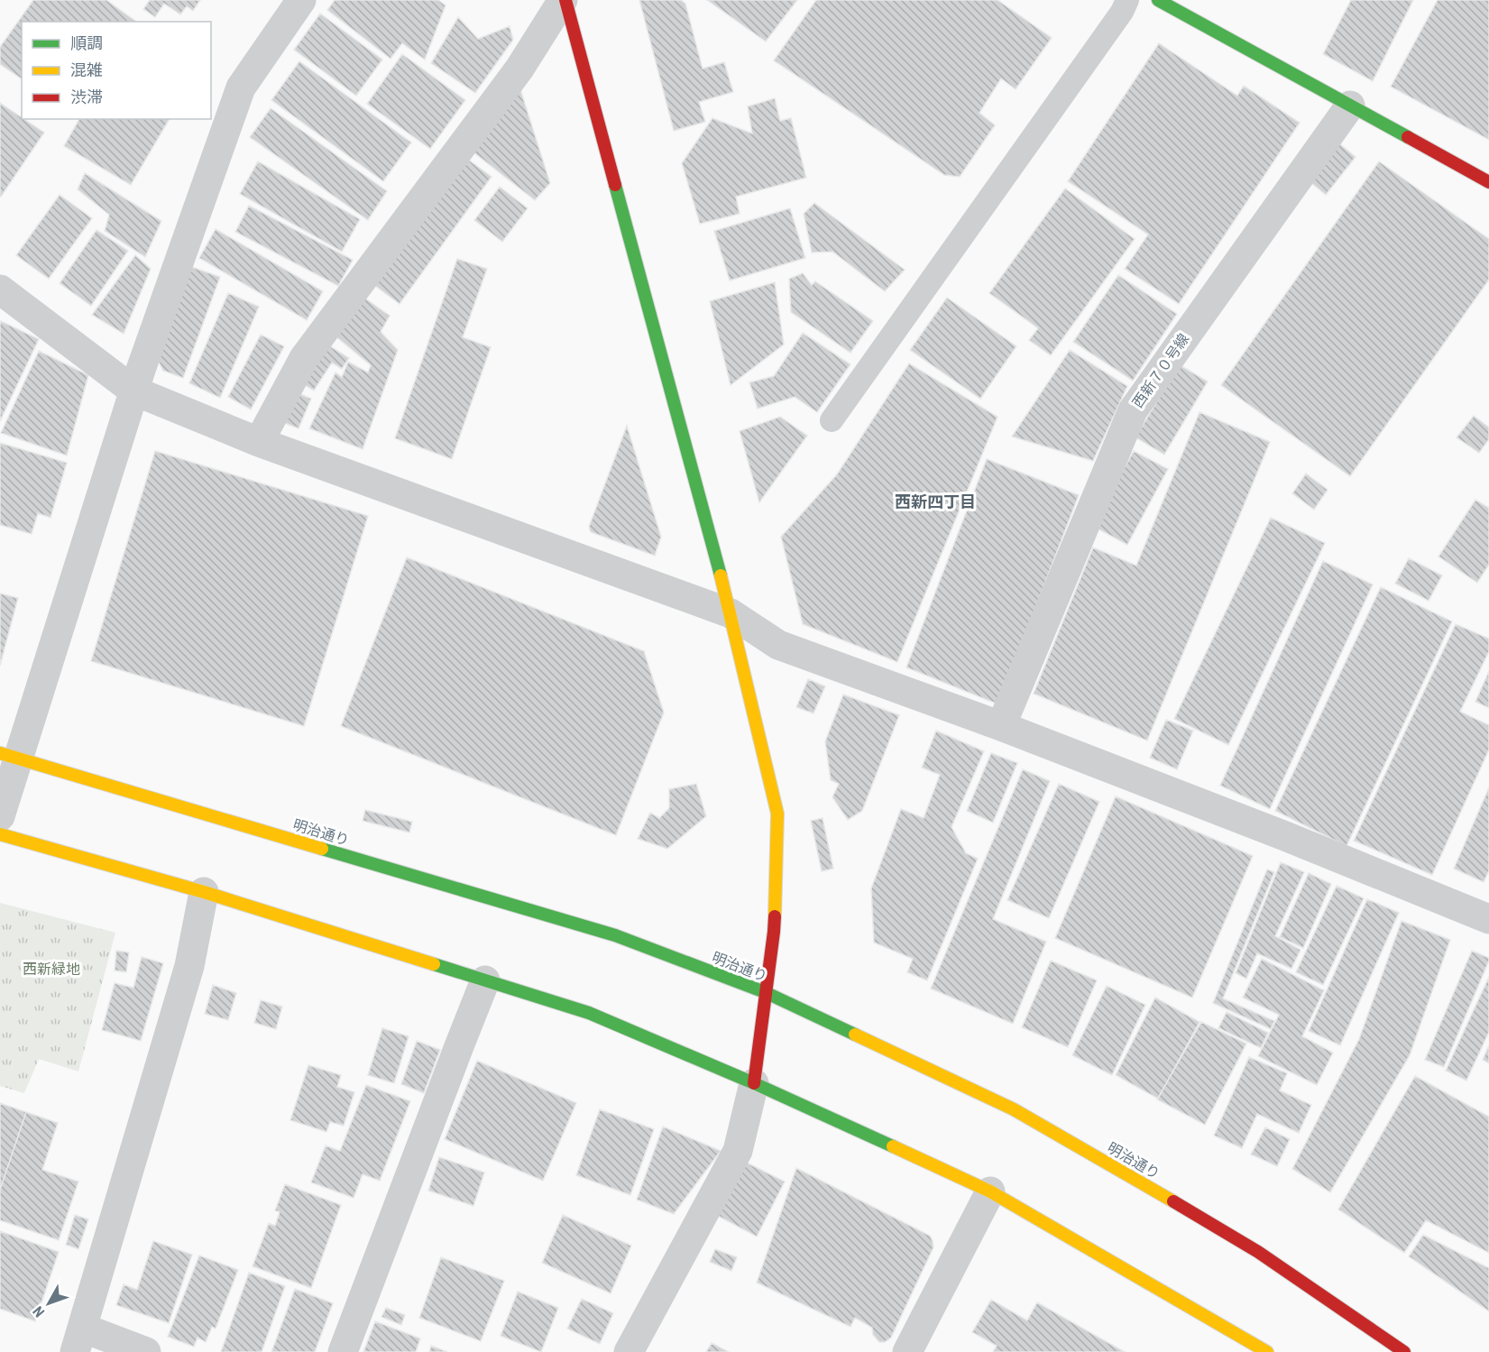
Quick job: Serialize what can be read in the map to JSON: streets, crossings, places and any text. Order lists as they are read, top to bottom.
{
  "streets": {
    "street": ["西新７０号線", "明治通り"]
  },
  "districts": ["西新四丁目"],
  "parks": ["西新緑地"],
  "legend": ["順調", "混雑", "渋滞"],
  "north": "bottom left"
}
